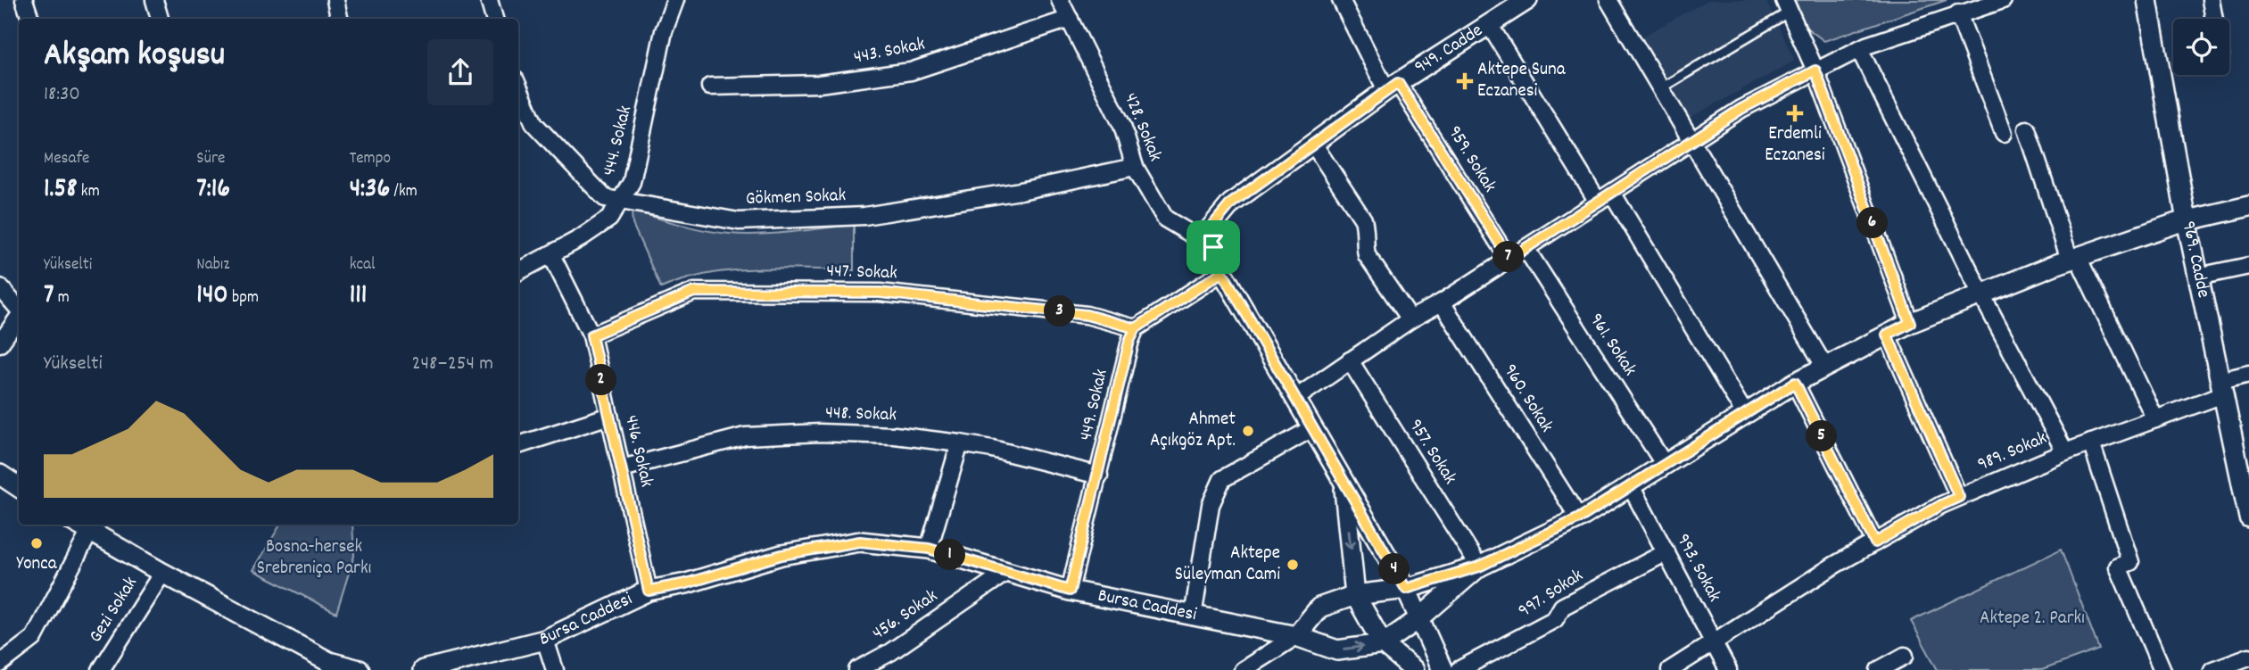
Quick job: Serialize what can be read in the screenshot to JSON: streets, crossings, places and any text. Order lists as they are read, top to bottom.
{
  "streets": {
    "street": [
      "949. Cadde",
      "443. Sokak",
      "428. Sokak",
      "444. Sokak",
      "959. Sokak",
      "Gökmen Sokak",
      "969. Cadde",
      "447. Sokak",
      "961. Sokak",
      "960. Sokak",
      "449. Sokak",
      "448. Sokak",
      "446. Sokak",
      "957. Sokak",
      "989. Sokak",
      "993. Sokak",
      "997. Sokak",
      "Bursa Caddesi",
      "Gezi Sokak",
      "456. Sokak"
    ]
  },
  "crossings": [
    ["949. Cadde", "428. Sokak"],
    ["949. Cadde", "959. Sokak"],
    ["443. Sokak", "428. Sokak"],
    ["428. Sokak", "Gökmen Sokak"],
    ["444. Sokak", "Gökmen Sokak"],
    ["444. Sokak", "446. Sokak"],
    ["969. Cadde", "989. Sokak"],
    ["447. Sokak", "449. Sokak"],
    ["447. Sokak", "446. Sokak"],
    ["449. Sokak", "448. Sokak"],
    ["449. Sokak", "Bursa Caddesi"],
    ["448. Sokak", "446. Sokak"],
    ["446. Sokak", "Bursa Caddesi"],
    ["989. Sokak", "993. Sokak"],
    ["993. Sokak", "997. Sokak"],
    ["Bursa Caddesi", "456. Sokak"]
  ],
  "parks": ["Bosna-hersek Srebreniça Parkı", "Aktepe 2. Parkı"],
  "places": {
    "health": ["Aktepe Suna Eczanesi", "Erdemli Eczanesi"],
    "other": ["Ahmet Açıkgöz Apt.", "Yonca", "Aktepe Süleyman Cami"]
  },
  "page": {
    "heading": ["Akşam koşusu", "18:30"],
    "stats": [
      ["Mesafe", "1.58 km"],
      ["Süre", "7:16"],
      ["Tempo", "4:36 /km"],
      ["Yükselti", "7 m"],
      ["Nabız", "140 bpm"],
      ["kcal", "111"]
    ],
    "pins": [
      "6",
      "7",
      "3",
      "2",
      "5",
      "1",
      "4"
    ],
    "chart": ["Yükselti", "248–254 m"]
  }
}
